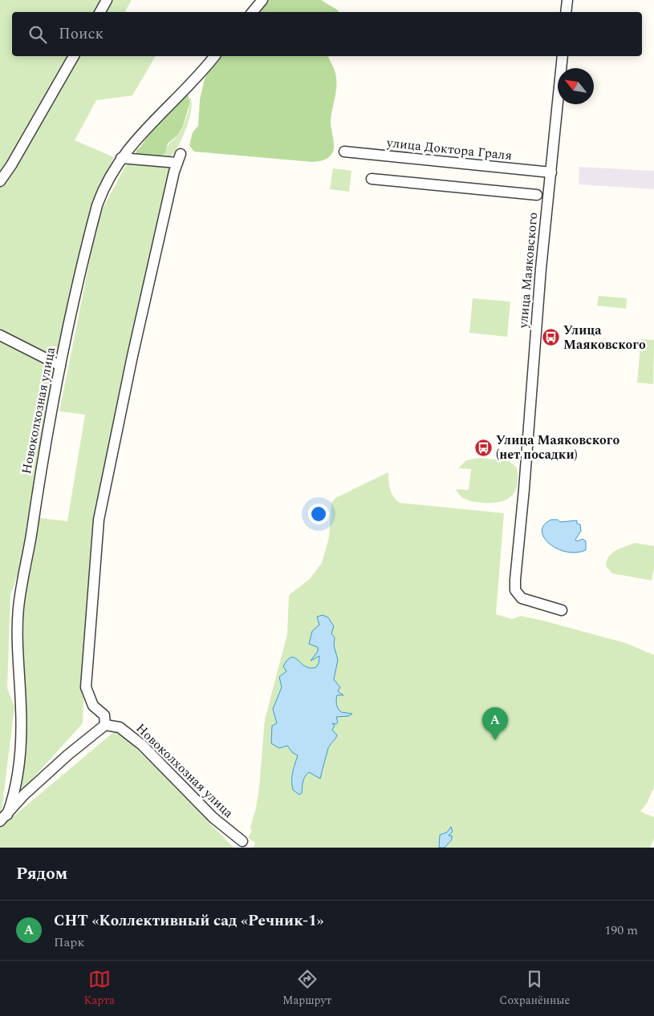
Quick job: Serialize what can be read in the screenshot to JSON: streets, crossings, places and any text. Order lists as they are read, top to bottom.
{
  "streets": {
    "street": ["улица Доктора Граля", "улица Маяковского", "Новоколхозная улица"]
  },
  "crossings": [
    ["улица Доктора Граля", "улица Маяковского"]
  ],
  "places": {
    "bus stop": ["Улица Маяковского", "Улица Маяковского (нет посадки)"]
  },
  "north": "top left",
  "page": {
    "search": "Поиск",
    "pins": "A",
    "heading": "Рядом",
    "list": [
      {
        "mark": "A",
        "name": "СНТ «Коллективный сад «Речник-1»",
        "note": "Парк",
        "value": "190 m"
      }
    ],
    "nav": ["Карта", "Маршрут", "Сохранённые"]
  }
}
